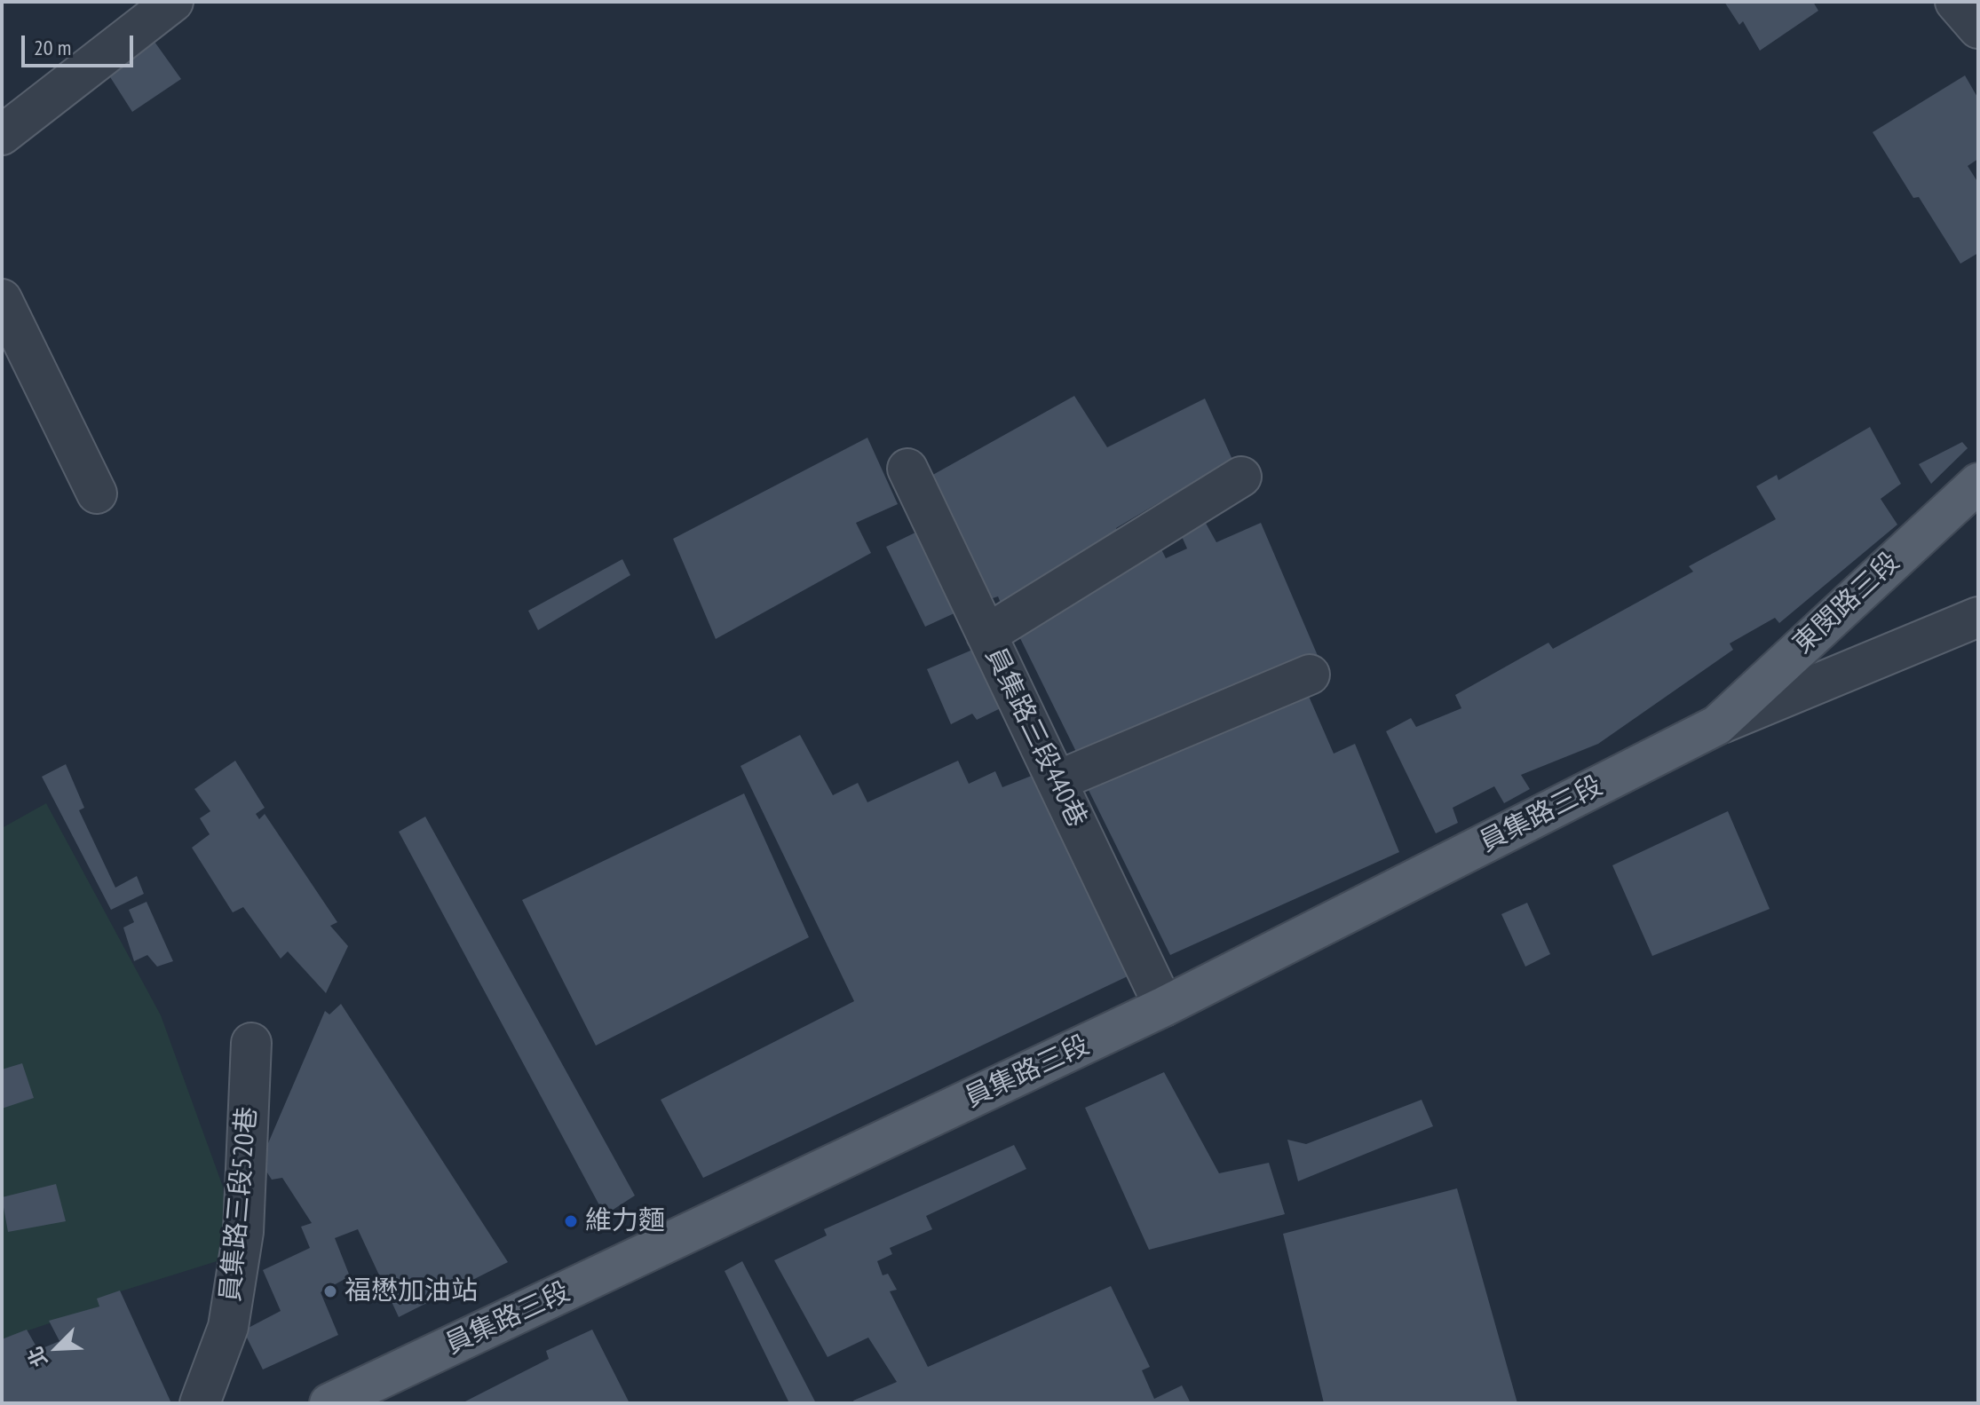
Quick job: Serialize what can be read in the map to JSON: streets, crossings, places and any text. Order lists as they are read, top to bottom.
{
  "streets": {
    "main road": ["東閔路三段", "員集路三段"],
    "street": ["員集路三段440巷", "員集路三段520巷"]
  },
  "crossings": [
    ["東閔路三段", "員集路三段"],
    ["員集路三段440巷", "員集路三段"]
  ],
  "places": ["維力麵", "福懋加油站"],
  "scale_bar": "20 m",
  "north": "bottom left"
}
